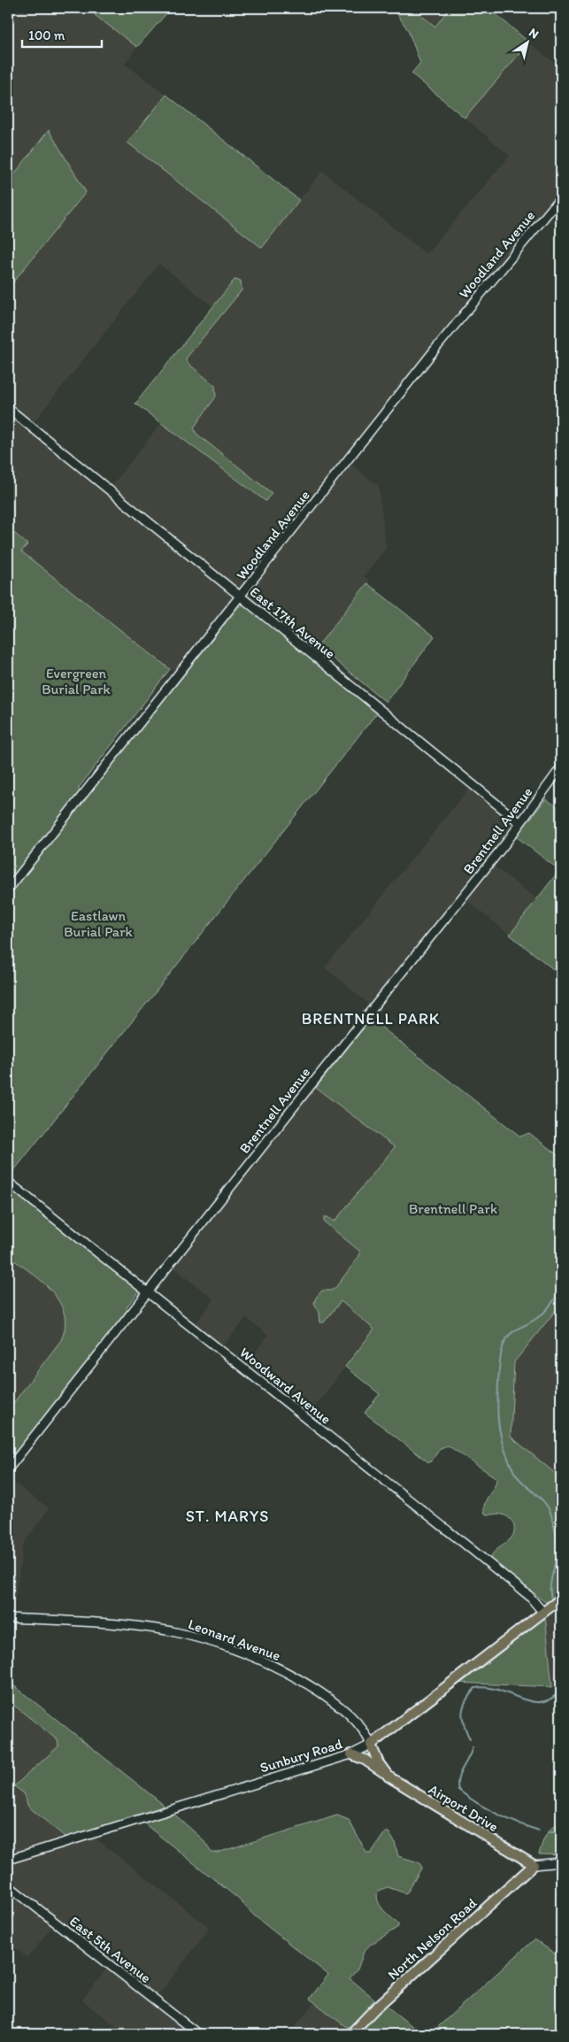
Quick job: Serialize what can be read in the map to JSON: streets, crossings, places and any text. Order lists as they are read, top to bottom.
{
  "streets": {
    "main road": ["Sunbury Road", "Airport Drive", "North Nelson Road"],
    "street": [
      "Woodland Avenue",
      "East 17th Avenue",
      "Brentnell Avenue",
      "Woodward Avenue",
      "Leonard Avenue",
      "East 5th Avenue"
    ]
  },
  "crossings": [
    ["Woodland Avenue", "East 17th Avenue"],
    ["East 17th Avenue", "Brentnell Avenue"],
    ["Brentnell Avenue", "Woodward Avenue"],
    ["Woodward Avenue", "Sunbury Road"],
    ["Leonard Avenue", "Sunbury Road"],
    ["Leonard Avenue", "Airport Drive"],
    ["Sunbury Road", "Airport Drive"],
    ["Airport Drive", "North Nelson Road"]
  ],
  "districts": ["BRENTNELL PARK", "ST. MARYS"],
  "parks": ["Evergreen Burial Park", "Eastlawn Burial Park", "Brentnell Park"],
  "scale_bar": "100 m",
  "north": "top right"
}
